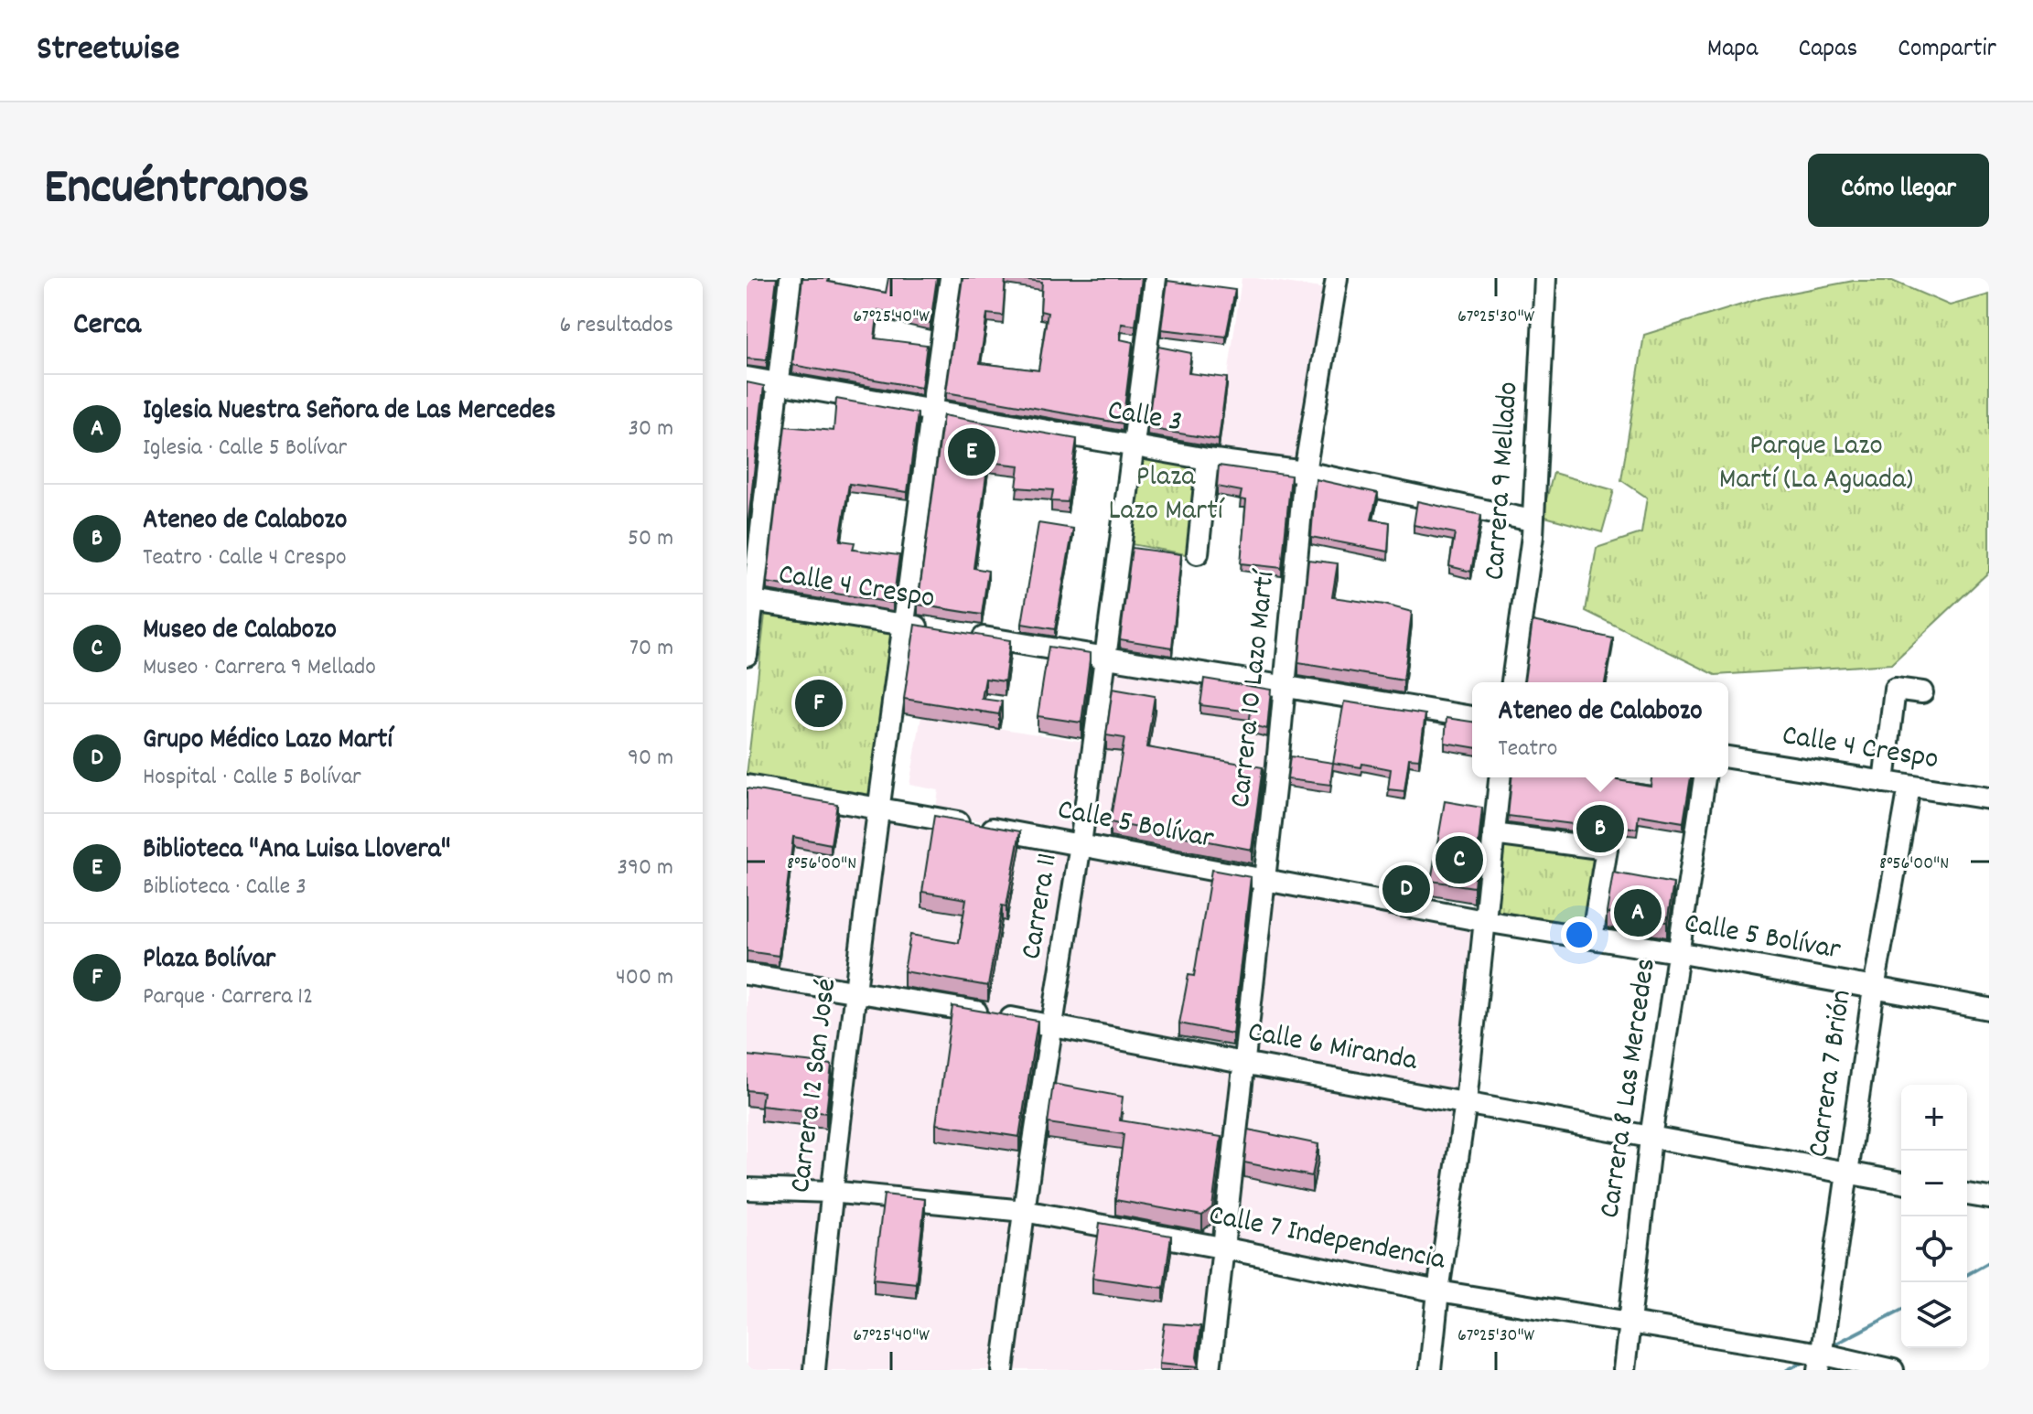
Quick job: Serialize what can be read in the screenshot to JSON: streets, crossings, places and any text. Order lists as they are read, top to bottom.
{
  "streets": {
    "street": [
      "Calle 3",
      "Carrera 9 Mellado",
      "Calle 4 Crespo",
      "Carrera 10 Lazo Martí",
      "Calle 5 Bolívar",
      "Carrera 11",
      "Calle 6 Miranda",
      "Carrera 7 Brión",
      "Carrera 12 San José",
      "Carrera 8 Las Mercedes",
      "Calle 7 Independencia"
    ]
  },
  "crossings": [
    ["Calle 3", "Carrera 9 Mellado"],
    ["Calle 3", "Carrera 10 Lazo Martí"],
    ["Calle 3", "Carrera 11"],
    ["Calle 4 Crespo", "Carrera 10 Lazo Martí"],
    ["Calle 4 Crespo", "Carrera 11"],
    ["Calle 4 Crespo", "Carrera 7 Brión"],
    ["Calle 4 Crespo", "Carrera 12 San José"],
    ["Carrera 10 Lazo Martí", "Calle 5 Bolívar"],
    ["Carrera 10 Lazo Martí", "Calle 6 Miranda"],
    ["Carrera 10 Lazo Martí", "Calle 7 Independencia"],
    ["Calle 5 Bolívar", "Carrera 11"],
    ["Calle 5 Bolívar", "Carrera 7 Brión"],
    ["Calle 5 Bolívar", "Carrera 12 San José"],
    ["Calle 5 Bolívar", "Carrera 8 Las Mercedes"],
    ["Carrera 11", "Calle 6 Miranda"],
    ["Carrera 11", "Calle 7 Independencia"],
    ["Calle 6 Miranda", "Carrera 7 Brión"],
    ["Calle 6 Miranda", "Carrera 12 San José"],
    ["Calle 6 Miranda", "Carrera 8 Las Mercedes"],
    ["Carrera 7 Brión", "Calle 7 Independencia"],
    ["Carrera 12 San José", "Calle 7 Independencia"],
    ["Carrera 8 Las Mercedes", "Calle 7 Independencia"]
  ],
  "parks": ["Parque Lazo Martí (La Aguada)", "Plaza Lazo Martí"],
  "page": {
    "header": "Streetwise",
    "nav": ["Mapa", "Capas", "Compartir"],
    "title": "Encuéntranos",
    "buttons": "Cómo llegar",
    "heading": ["Cerca", "6 resultados"],
    "list": [
      {
        "mark": "A",
        "name": "Iglesia Nuestra Señora de Las Mercedes",
        "note": "Iglesia · Calle 5 Bolívar",
        "value": "30 m"
      },
      {
        "mark": "B",
        "name": "Ateneo de Calabozo",
        "note": "Teatro · Calle 4 Crespo",
        "value": "50 m"
      },
      {
        "mark": "C",
        "name": "Museo de Calabozo",
        "note": "Museo · Carrera 9 Mellado",
        "value": "70 m"
      },
      {
        "mark": "D",
        "name": "Grupo Médico Lazo Martí",
        "note": "Hospital · Calle 5 Bolívar",
        "value": "90 m"
      },
      {
        "mark": "E",
        "name": "Biblioteca \"Ana Luisa Llovera\"",
        "note": "Biblioteca · Calle 3",
        "value": "390 m"
      },
      {
        "mark": "F",
        "name": "Plaza Bolívar",
        "note": "Parque · Carrera 12",
        "value": "400 m"
      }
    ],
    "pins": [
      "E",
      "F",
      "B",
      "C",
      "D",
      "A"
    ],
    "popup": ["Ateneo de Calabozo", "Teatro"],
    "map_buttons": ["+", "−"]
  },
  "coordinates": ["67°25'40\"W", "67°25'30\"W", "8°56'00\"N"]
}
